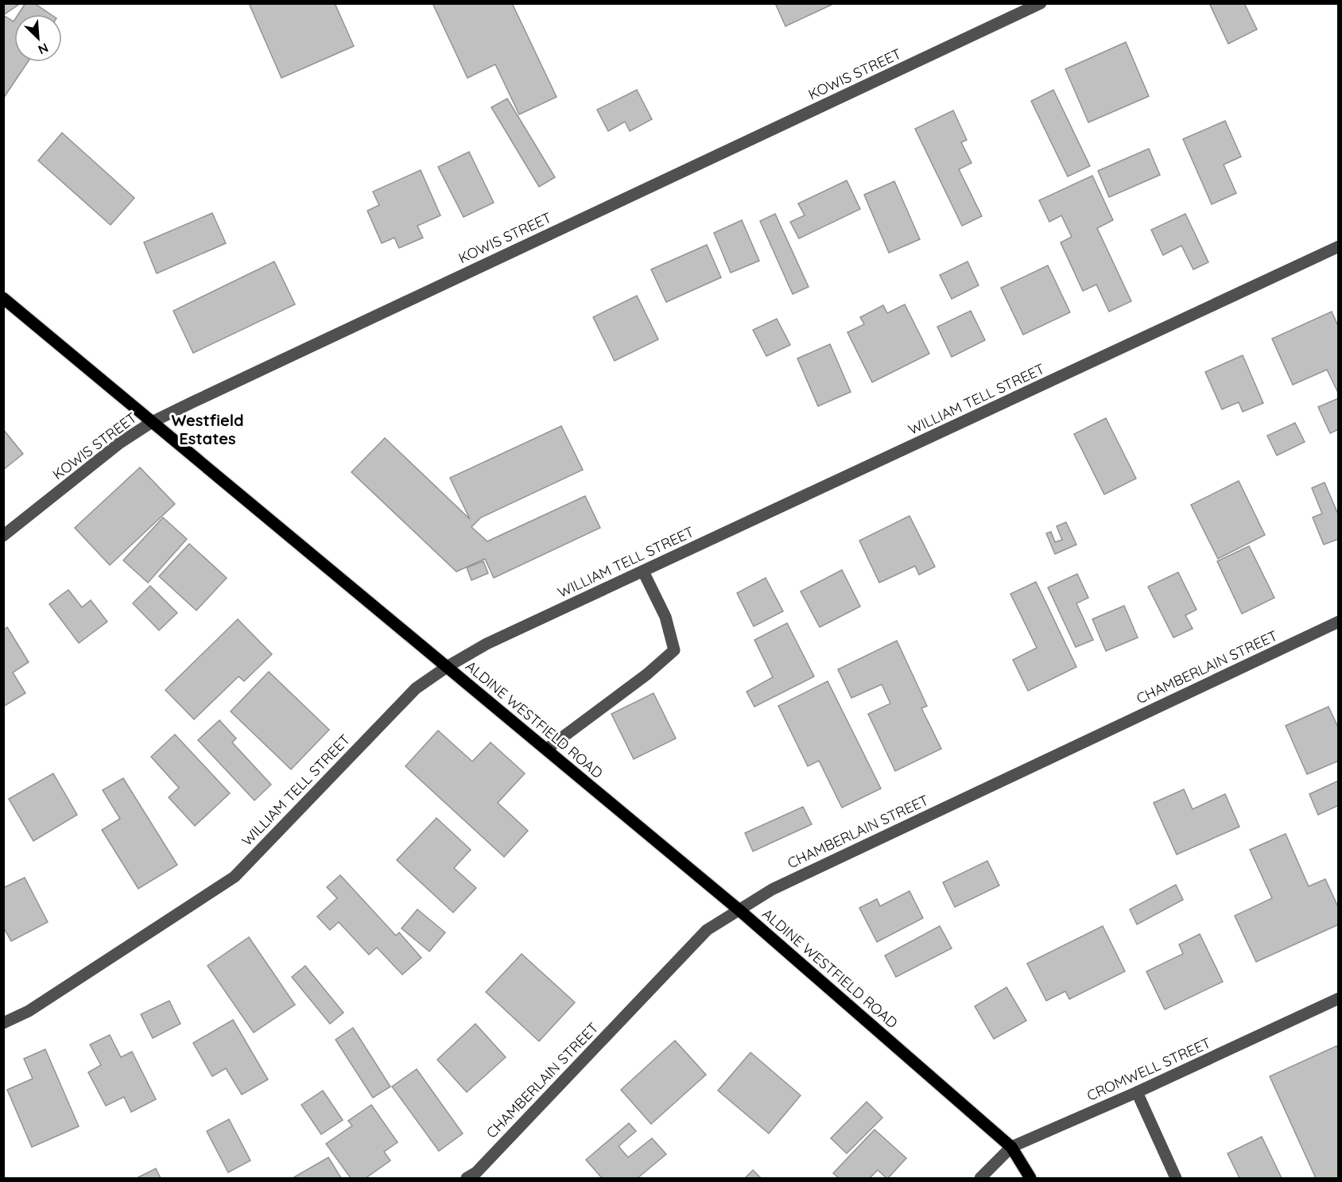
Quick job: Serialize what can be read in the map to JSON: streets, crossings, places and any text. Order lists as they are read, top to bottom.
{
  "streets": {
    "main road": ["ALDINE WESTFIELD ROAD"],
    "street": [
      "KOWIS STREET",
      "WILLIAM TELL STREET",
      "CHAMBERLAIN STREET",
      "CROMWELL STREET"
    ]
  },
  "crossings": [
    ["KOWIS STREET", "ALDINE WESTFIELD ROAD"],
    ["WILLIAM TELL STREET", "ALDINE WESTFIELD ROAD"],
    ["CHAMBERLAIN STREET", "ALDINE WESTFIELD ROAD"],
    ["ALDINE WESTFIELD ROAD", "CROMWELL STREET"]
  ],
  "districts": ["Westfield Estates"],
  "north": "bottom right"
}
